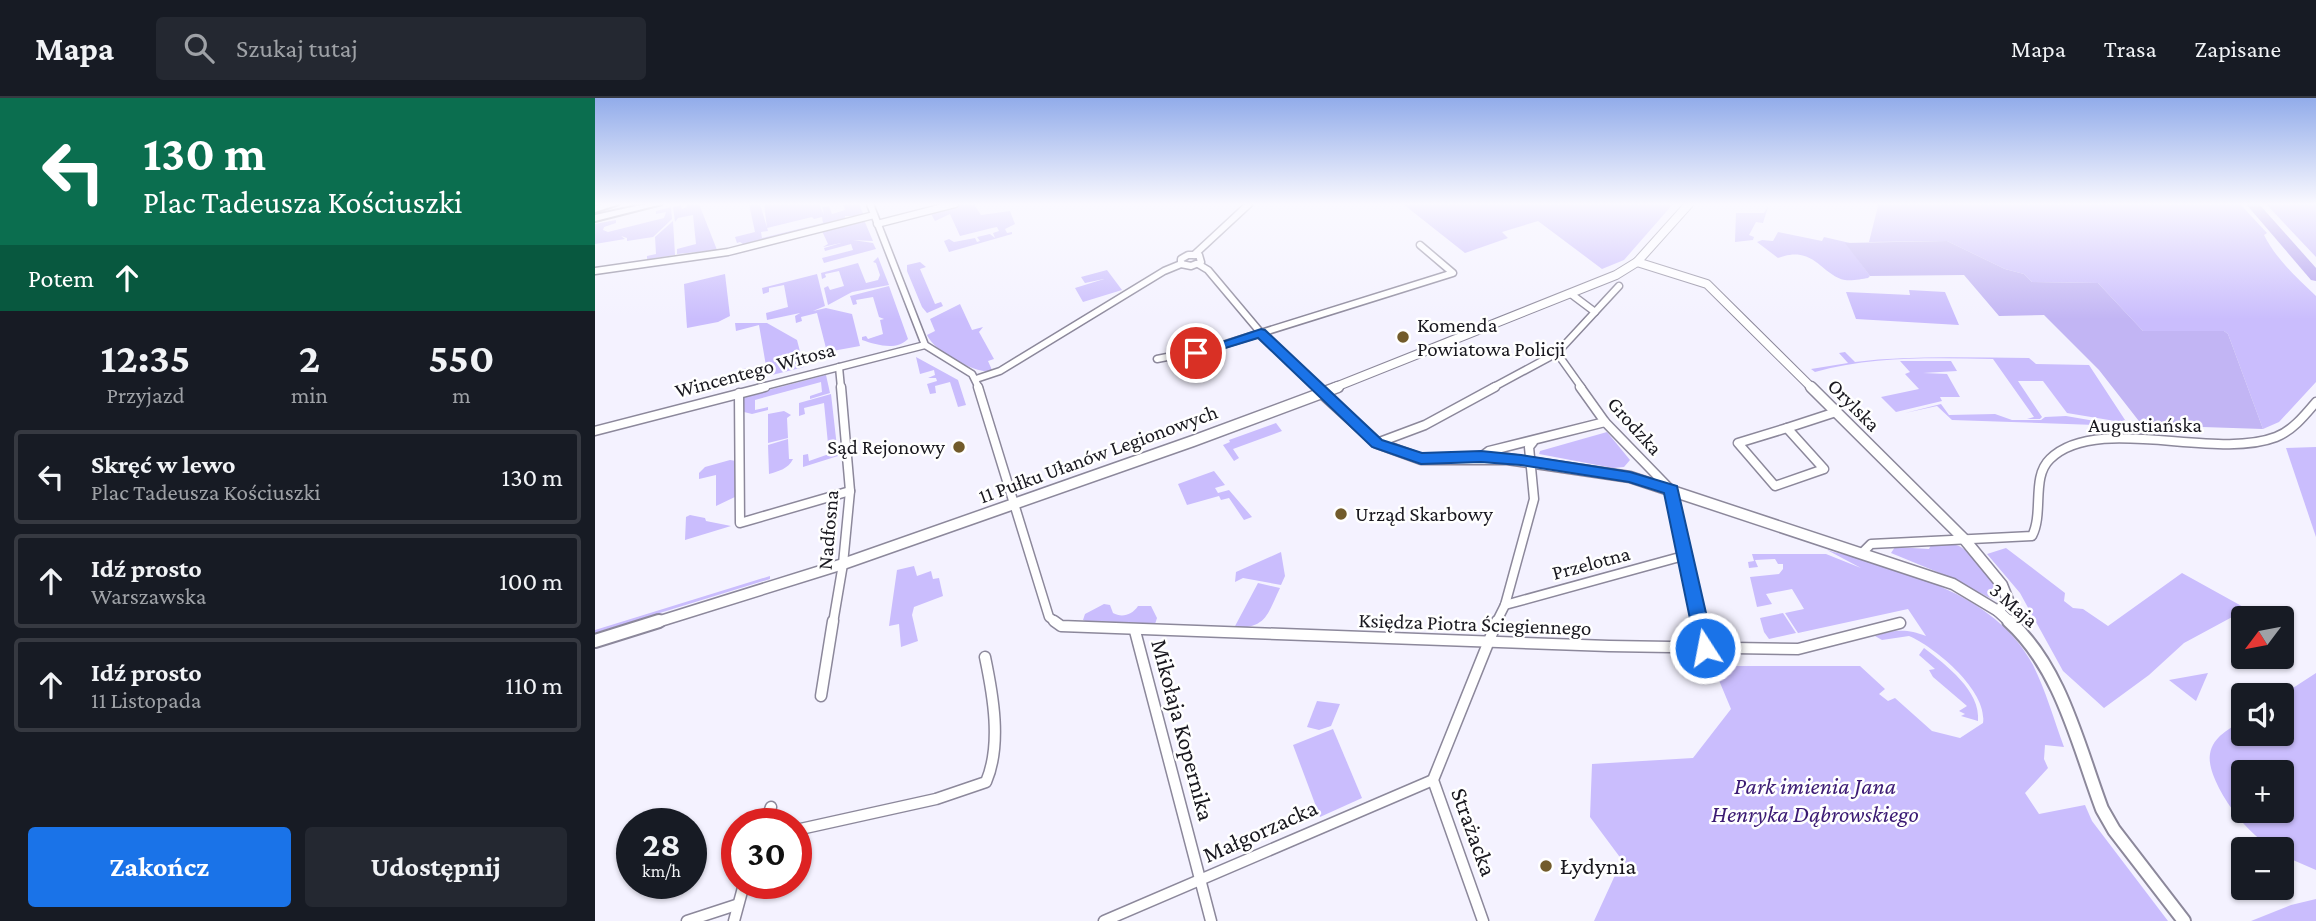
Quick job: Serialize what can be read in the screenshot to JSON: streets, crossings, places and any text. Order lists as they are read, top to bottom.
{
  "streets": {
    "street": [
      "Wincentego Witosa",
      "Orylska",
      "Augustiańska",
      "Grodzka",
      "11 Pułku Ułanów Legionowych",
      "Nadfosna",
      "Przelotna",
      "3 Maja",
      "Księdza Piotra Ściegiennego",
      "Mikołaja Kopernika",
      "Małgorzacka",
      "Strażacka"
    ]
  },
  "crossings": [
    ["Wincentego Witosa", "Nadfosna"],
    ["Orylska", "Augustiańska"],
    ["Orylska", "11 Pułku Ułanów Legionowych"],
    ["Orylska", "3 Maja"],
    ["Augustiańska", "3 Maja"],
    ["Grodzka", "3 Maja"],
    ["11 Pułku Ułanów Legionowych", "Nadfosna"],
    ["11 Pułku Ułanów Legionowych", "Księdza Piotra Ściegiennego"],
    ["Przelotna", "Strażacka"],
    ["3 Maja", "Strażacka"],
    ["Księdza Piotra Ściegiennego", "Mikołaja Kopernika"],
    ["Księdza Piotra Ściegiennego", "Strażacka"],
    ["Mikołaja Kopernika", "Małgorzacka"],
    ["Małgorzacka", "Strażacka"]
  ],
  "parks": ["Park imienia Jana Henryka Dąbrowskiego"],
  "places": [
    "Komenda Powiatowa Policji",
    "Sąd Rejonowy",
    "Urząd Skarbowy",
    "Łydynia"
  ],
  "north": "bottom left",
  "page": {
    "header": "Mapa",
    "search": "Szukaj tutaj",
    "nav": ["Mapa", "Trasa", "Zapisane"],
    "turn": ["130 m", "Plac Tadeusza Kościuszki"],
    "then": "Potem",
    "eta": [
      "12:35",
      "Przyjazd",
      "2",
      "min",
      "550",
      "m"
    ],
    "list": [
      {
        "name": "Skręć w lewo",
        "note": "Plac Tadeusza Kościuszki",
        "value": "130 m"
      },
      {
        "name": "Idź prosto",
        "note": "Warszawska",
        "value": "100 m"
      },
      {
        "name": "Idź prosto",
        "note": "11 Listopada",
        "value": "110 m"
      }
    ],
    "map_buttons": ["+", "−"],
    "speed": "28 km/h",
    "limit": "30",
    "buttons": ["Zakończ", "Udostępnij"]
  }
}
